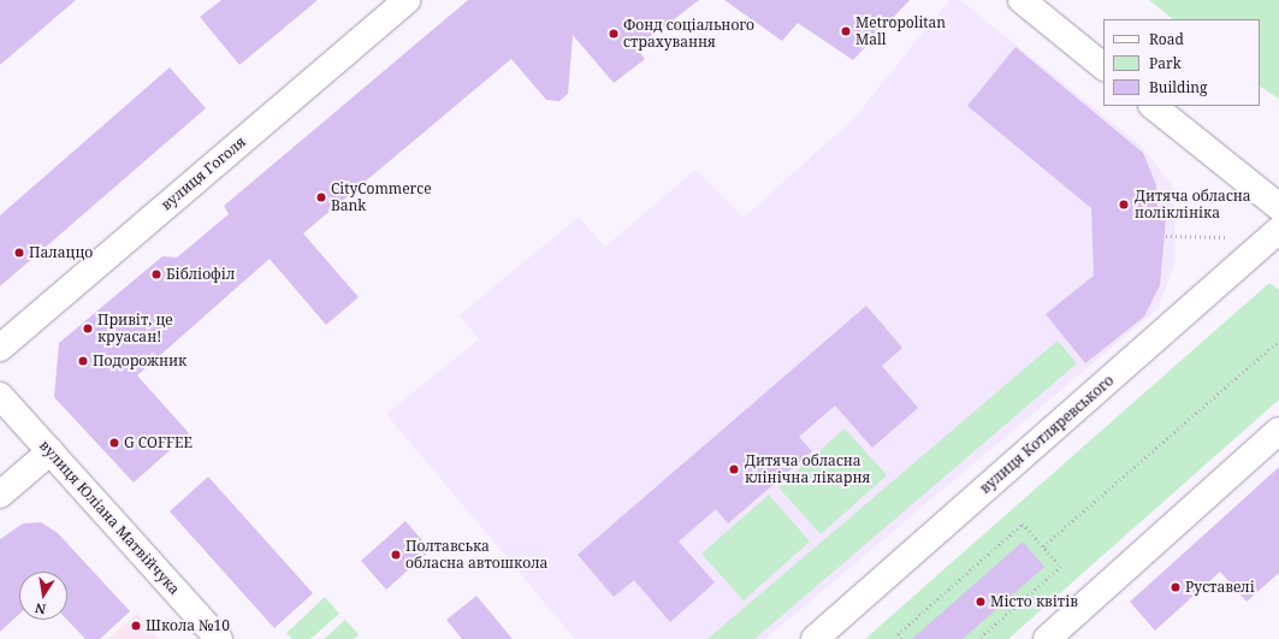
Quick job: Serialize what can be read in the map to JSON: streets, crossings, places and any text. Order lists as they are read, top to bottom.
{
  "streets": {
    "street": ["вулиця Гоголя", "вулиця Котляревського", "вулиця Юліана Матвійчука"]
  },
  "places": [
    "Metropolitan Mall",
    "Фонд соціального страхування",
    "CityCommerce Bank",
    "Дитяча обласна поліклініка",
    "Палаццо",
    "Бібліофіл",
    "Привіт, це круасан!",
    "Подорожник",
    "G COFFEE",
    "Дитяча обласна клінічна лікарня",
    "Полтавська обласна автошкола",
    "Руставелі",
    "Місто квітів",
    "Школа №10"
  ],
  "legend": ["Road", "Park", "Building"],
  "north": "bottom"
}
